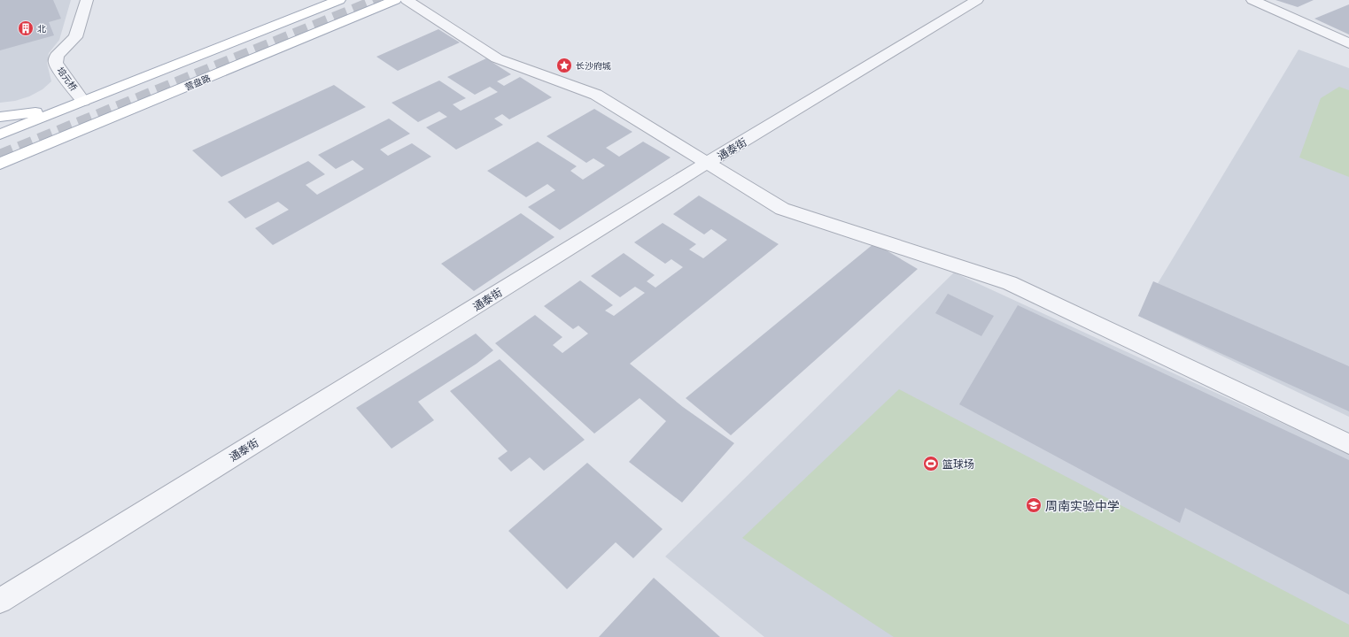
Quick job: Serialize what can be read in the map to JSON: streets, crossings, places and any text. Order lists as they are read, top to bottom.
{
  "streets": {
    "main road": ["营盘路"],
    "street": ["培元桥", "通泰街"]
  },
  "places": {
    "building": ["北"],
    "place": ["长沙府城"],
    "sports": ["篮球场"],
    "school or university": ["周南实验中学"]
  }
}
